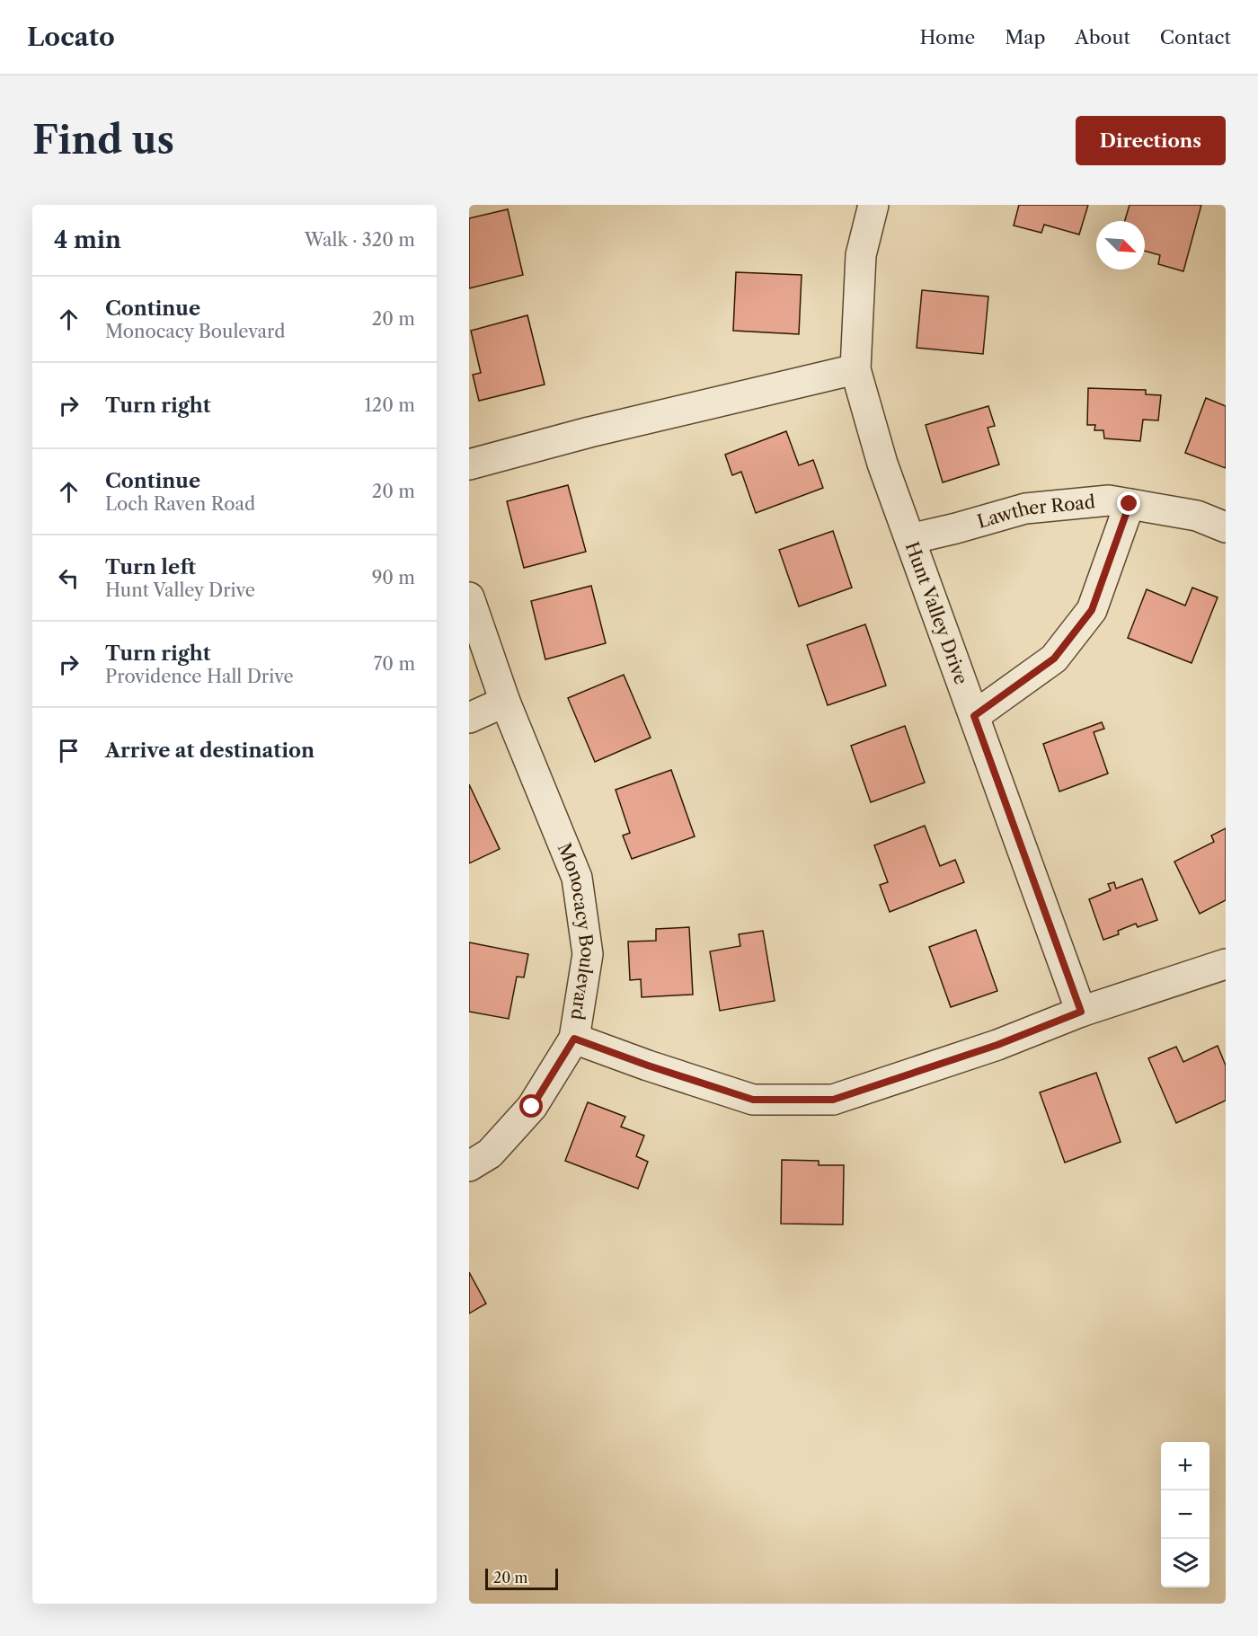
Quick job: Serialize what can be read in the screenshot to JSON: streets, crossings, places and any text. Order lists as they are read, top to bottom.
{
  "streets": {
    "street": ["Lawther Road", "Hunt Valley Drive", "Monocacy Boulevard"]
  },
  "crossings": [
    ["Lawther Road", "Hunt Valley Drive"]
  ],
  "scale_bar": "20 m",
  "north": "bottom right",
  "page": {
    "header": "Locato",
    "nav": [
      "Home",
      "Map",
      "About",
      "Contact"
    ],
    "buttons": "Directions",
    "title": "Find us",
    "heading": ["4 min", "Walk · 320 m"],
    "list": [
      ["Continue", "Monocacy Boulevard", "20 m"],
      ["Turn right", "120 m"],
      ["Continue", "Loch Raven Road", "20 m"],
      ["Turn left", "Hunt Valley Drive", "90 m"],
      ["Turn right", "Providence Hall Drive", "70 m"],
      "Arrive at destination"
    ],
    "map_buttons": ["+", "−"],
    "scale": "20 m"
  }
}
